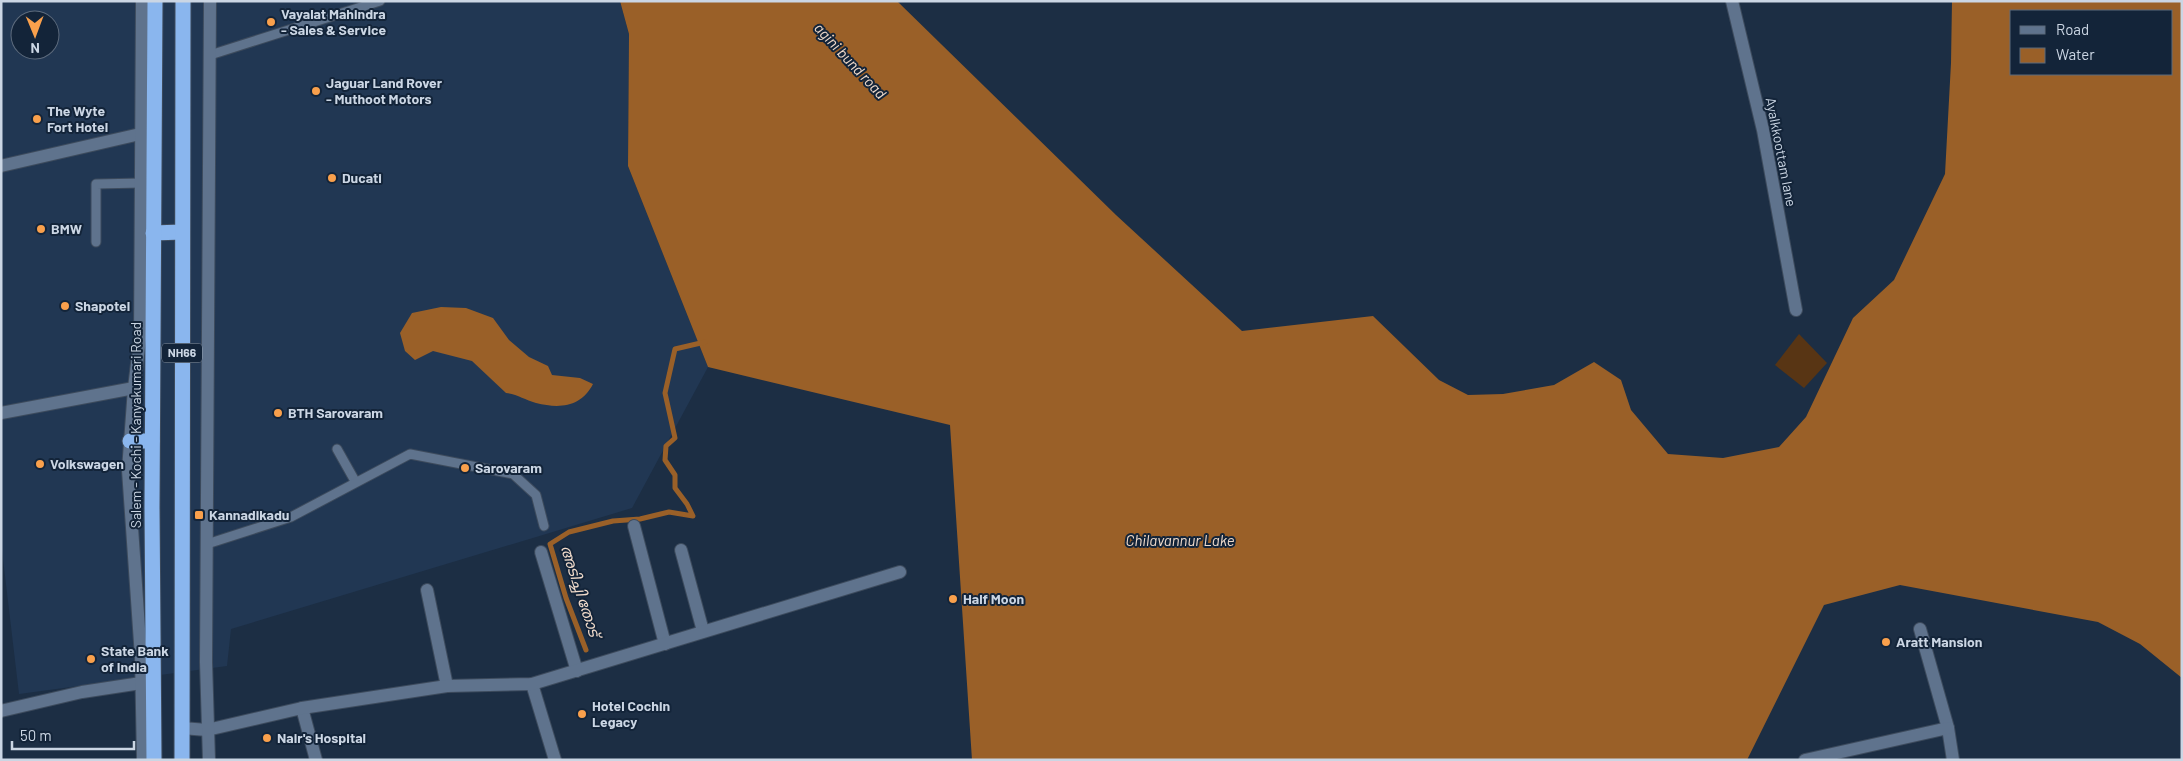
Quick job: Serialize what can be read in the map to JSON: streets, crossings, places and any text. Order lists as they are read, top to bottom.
{
  "streets": {
    "highway": ["NH66", "Salem - Kochi - Kanyakumari Road"],
    "street": ["Ayalkkoottam lane"]
  },
  "water": ["agini bund road", "Chilavannur Lake", "അടിച്ചി തോട്"],
  "places": {
    "other": [
      "Vayalat Mahindra - Sales & Service",
      "Jaguar Land Rover - Muthoot Motors",
      "The Wyte Fort Hotel",
      "Ducati",
      "BMW",
      "Shapotel",
      "BTH Sarovaram",
      "Volkswagen",
      "Sarovaram",
      "Half Moon",
      "Aratt Mansion",
      "State Bank of India",
      "Hotel Cochin Legacy",
      "Nair's Hospital"
    ],
    "transit": ["Kannadikadu"]
  },
  "legend": ["Road", "Water"],
  "scale_bar": "50 m",
  "north": "bottom"
}
